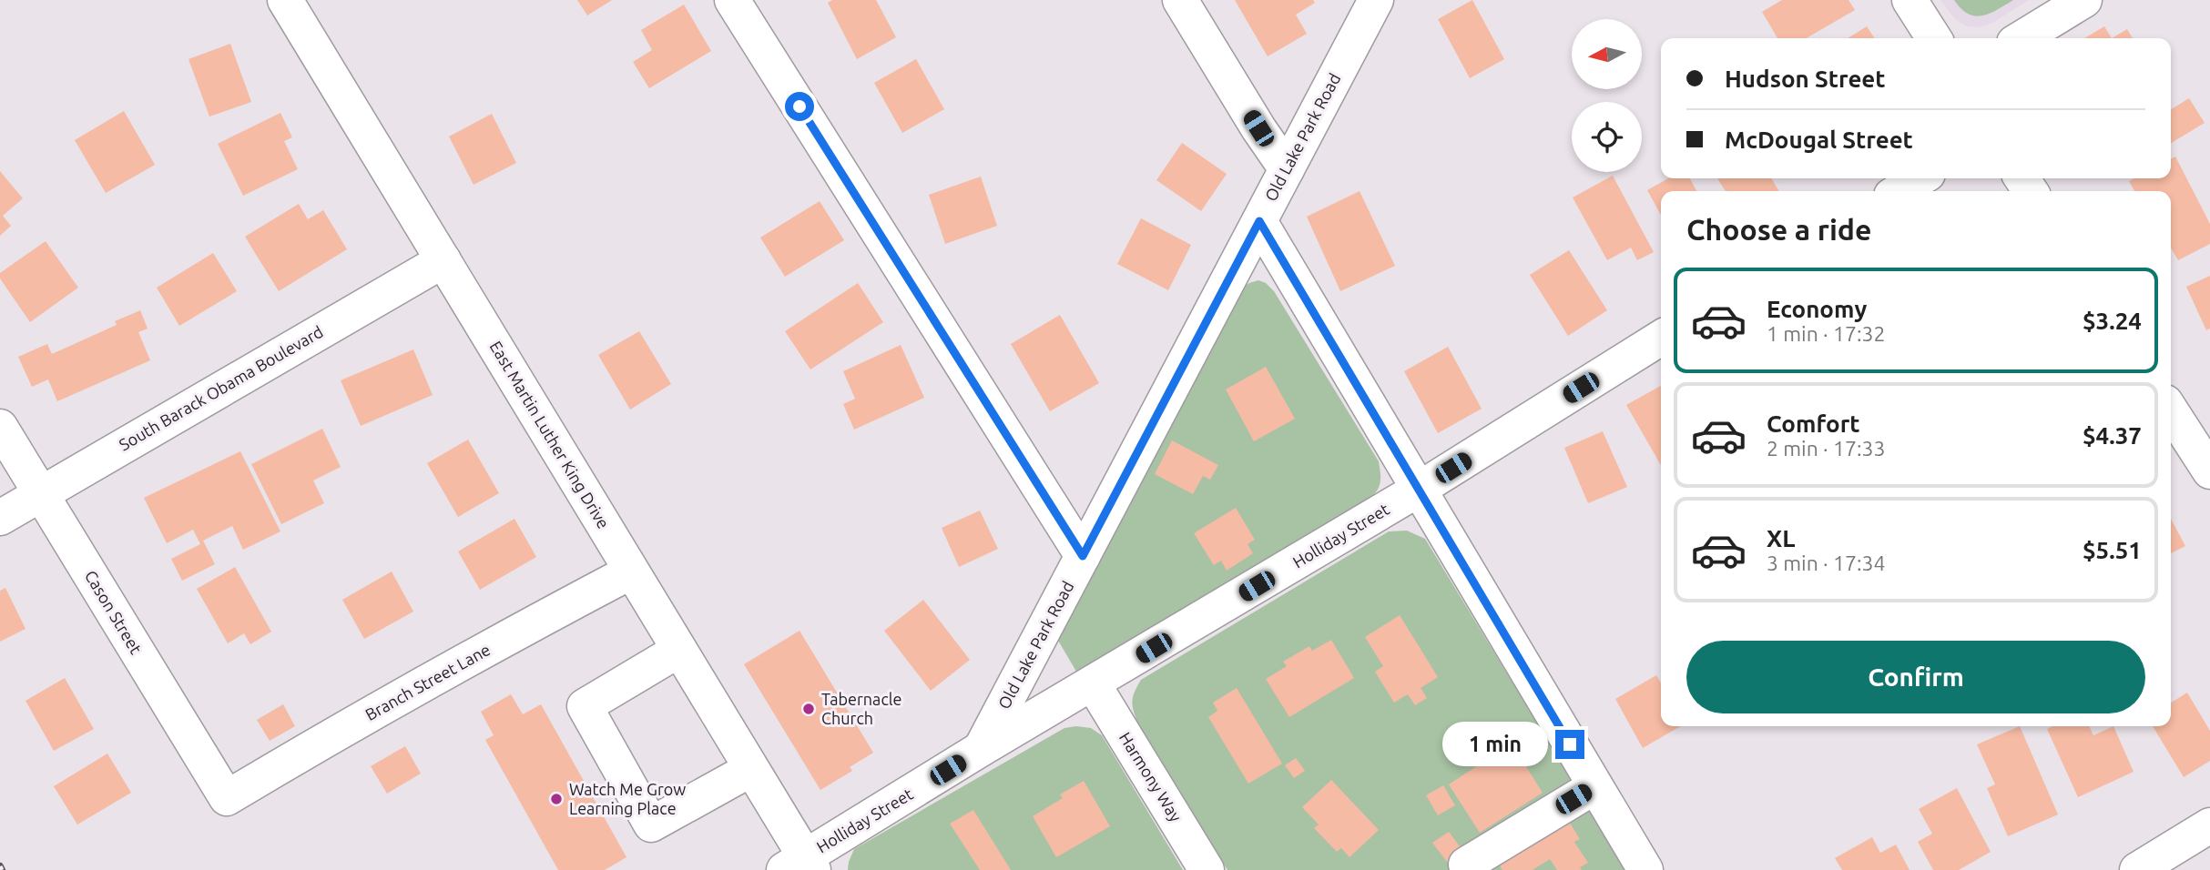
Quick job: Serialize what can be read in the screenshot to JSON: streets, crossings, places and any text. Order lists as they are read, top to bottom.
{
  "streets": {
    "street": [
      "Old Lake Park Road",
      "South Barack Obama Boulevard",
      "East Martin Luther King Drive",
      "Holliday Street",
      "Cason Street",
      "Branch Street Lane",
      "Harmony Way"
    ]
  },
  "crossings": [
    ["Old Lake Park Road", "Holliday Street"],
    ["South Barack Obama Boulevard", "East Martin Luther King Drive"],
    ["South Barack Obama Boulevard", "Cason Street"],
    ["East Martin Luther King Drive", "Holliday Street"],
    ["East Martin Luther King Drive", "Branch Street Lane"],
    ["Holliday Street", "Harmony Way"],
    ["Cason Street", "Branch Street Lane"]
  ],
  "places": ["Tabernacle Church", "Watch Me Grow Learning Place"],
  "north": "left",
  "page": {
    "banner": ["Hudson Street", "McDougal Street"],
    "heading": "Choose a ride",
    "list": [
      {
        "name": "Economy",
        "note": "1 min · 17:32",
        "value": "$3.24"
      },
      {
        "name": "Comfort",
        "note": "2 min · 17:33",
        "value": "$4.37"
      },
      {
        "name": "XL",
        "note": "3 min · 17:34",
        "value": "$5.51"
      }
    ],
    "buttons": "Confirm",
    "bubble": "1 min"
  }
}
